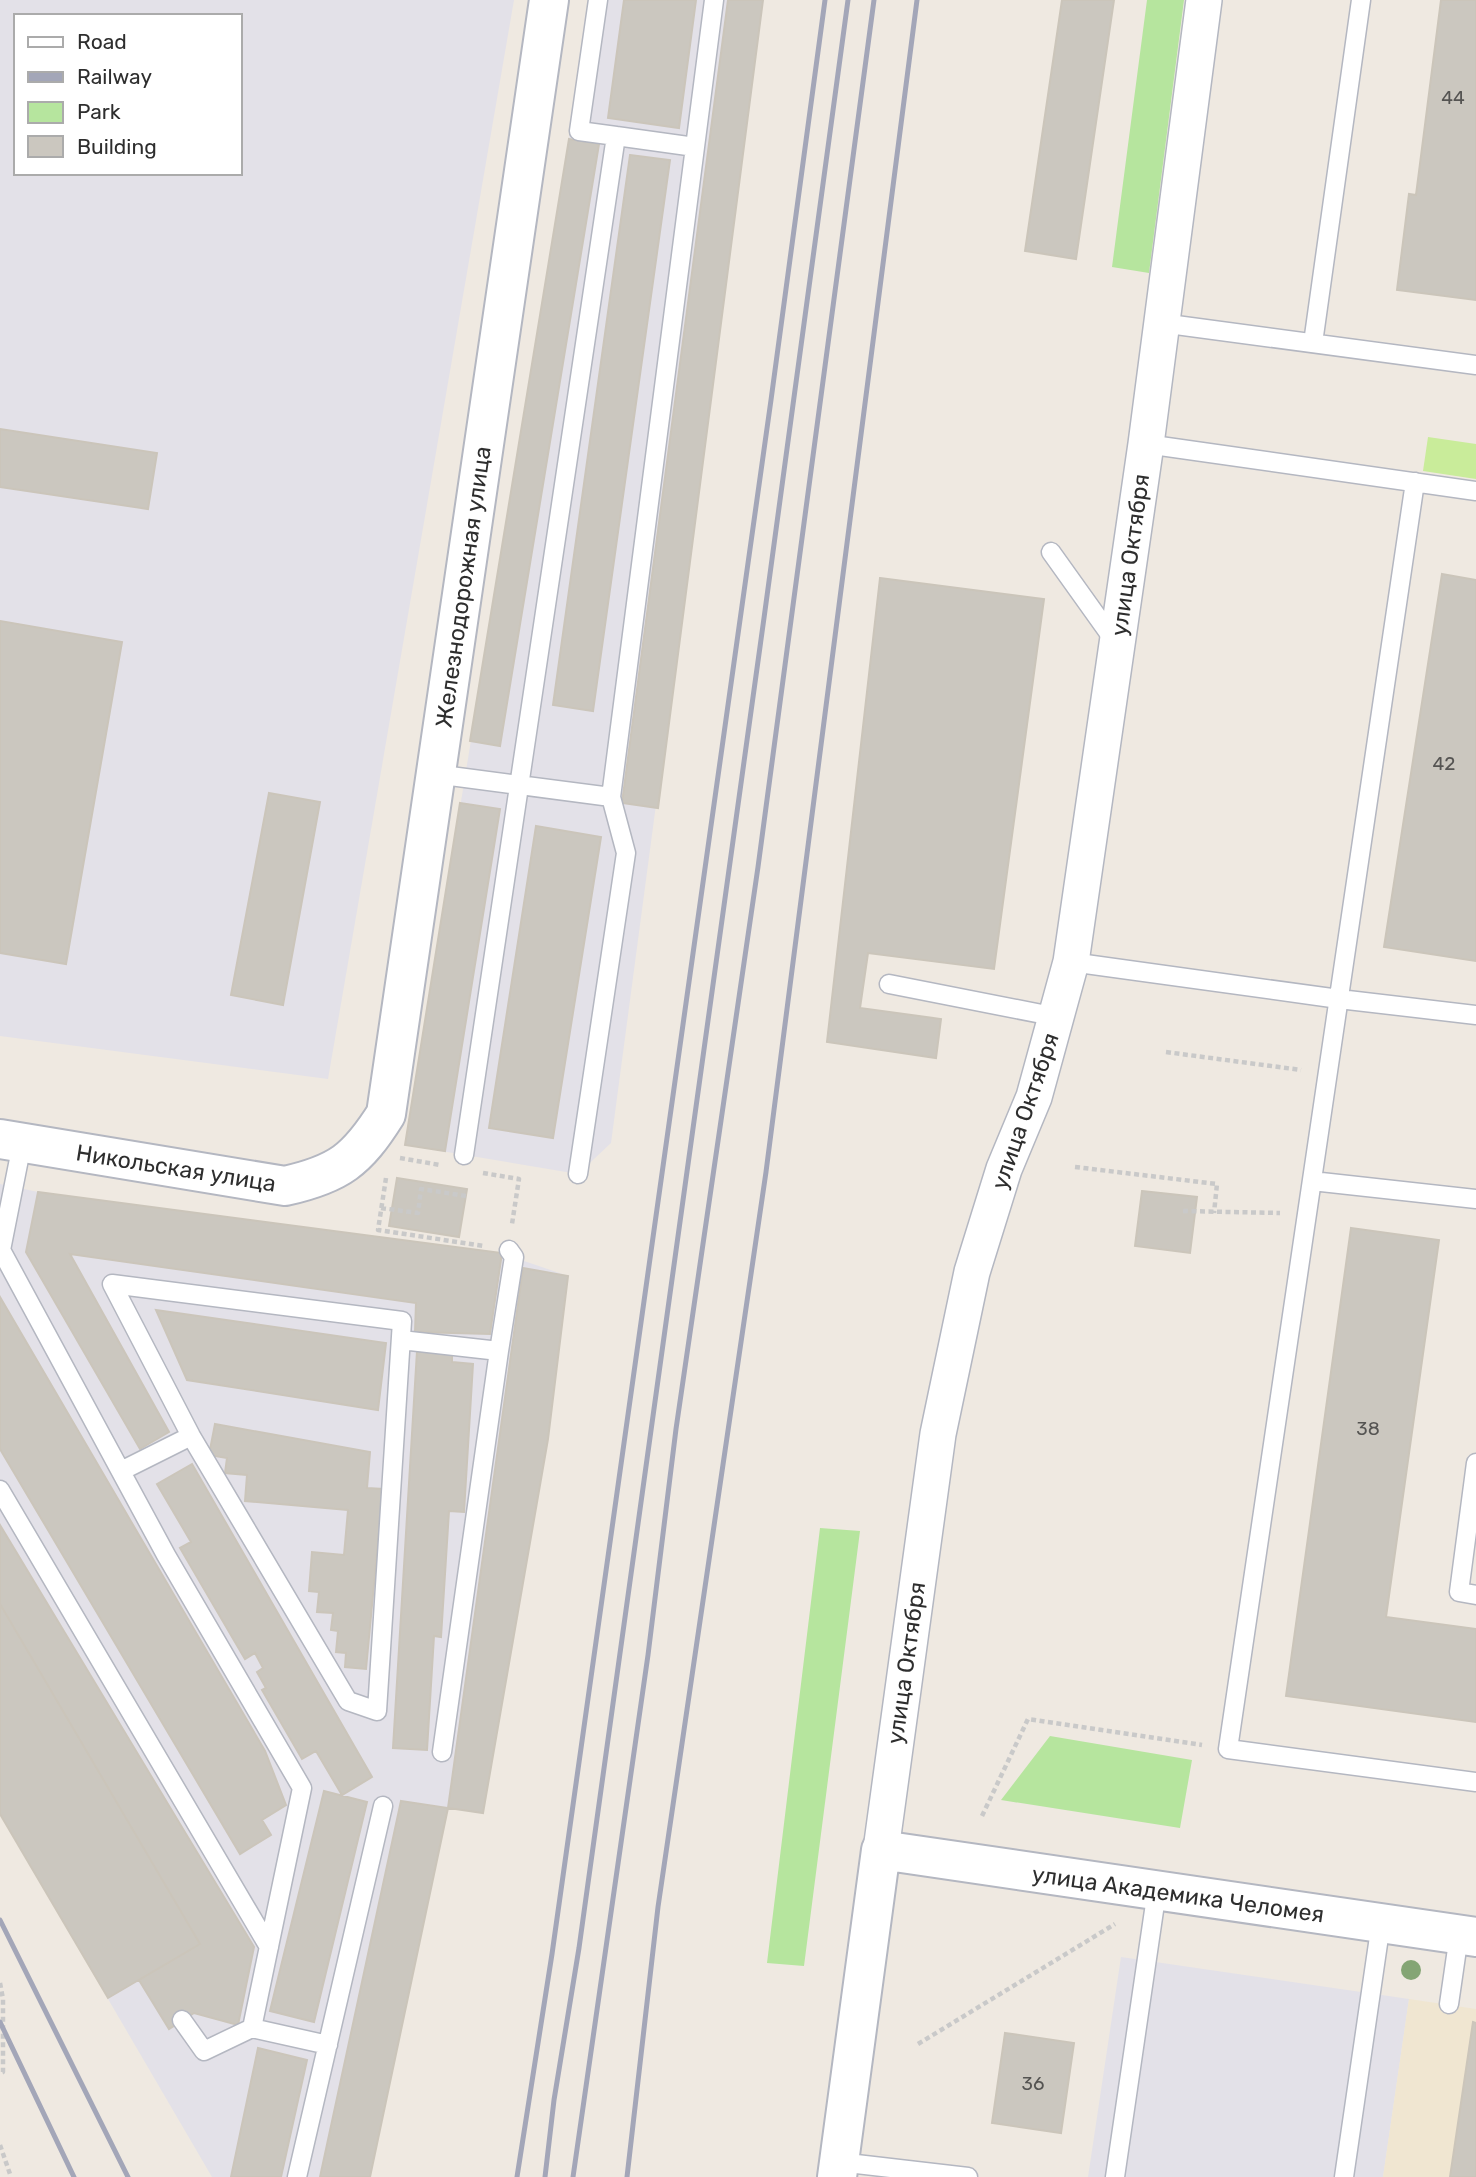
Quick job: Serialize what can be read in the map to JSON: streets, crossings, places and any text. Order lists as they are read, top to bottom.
{
  "streets": {
    "street": [
      "улица Октября",
      "Железнодорожная улица",
      "Никольская улица",
      "улица Академика Челомея"
    ]
  },
  "crossings": [
    ["улица Октября", "улица Академика Челомея"],
    ["Железнодорожная улица", "Никольская улица"]
  ],
  "house_numbers": [
    "44",
    "42",
    "38",
    "36"
  ],
  "legend": [
    "Road",
    "Railway",
    "Park",
    "Building"
  ]
}
